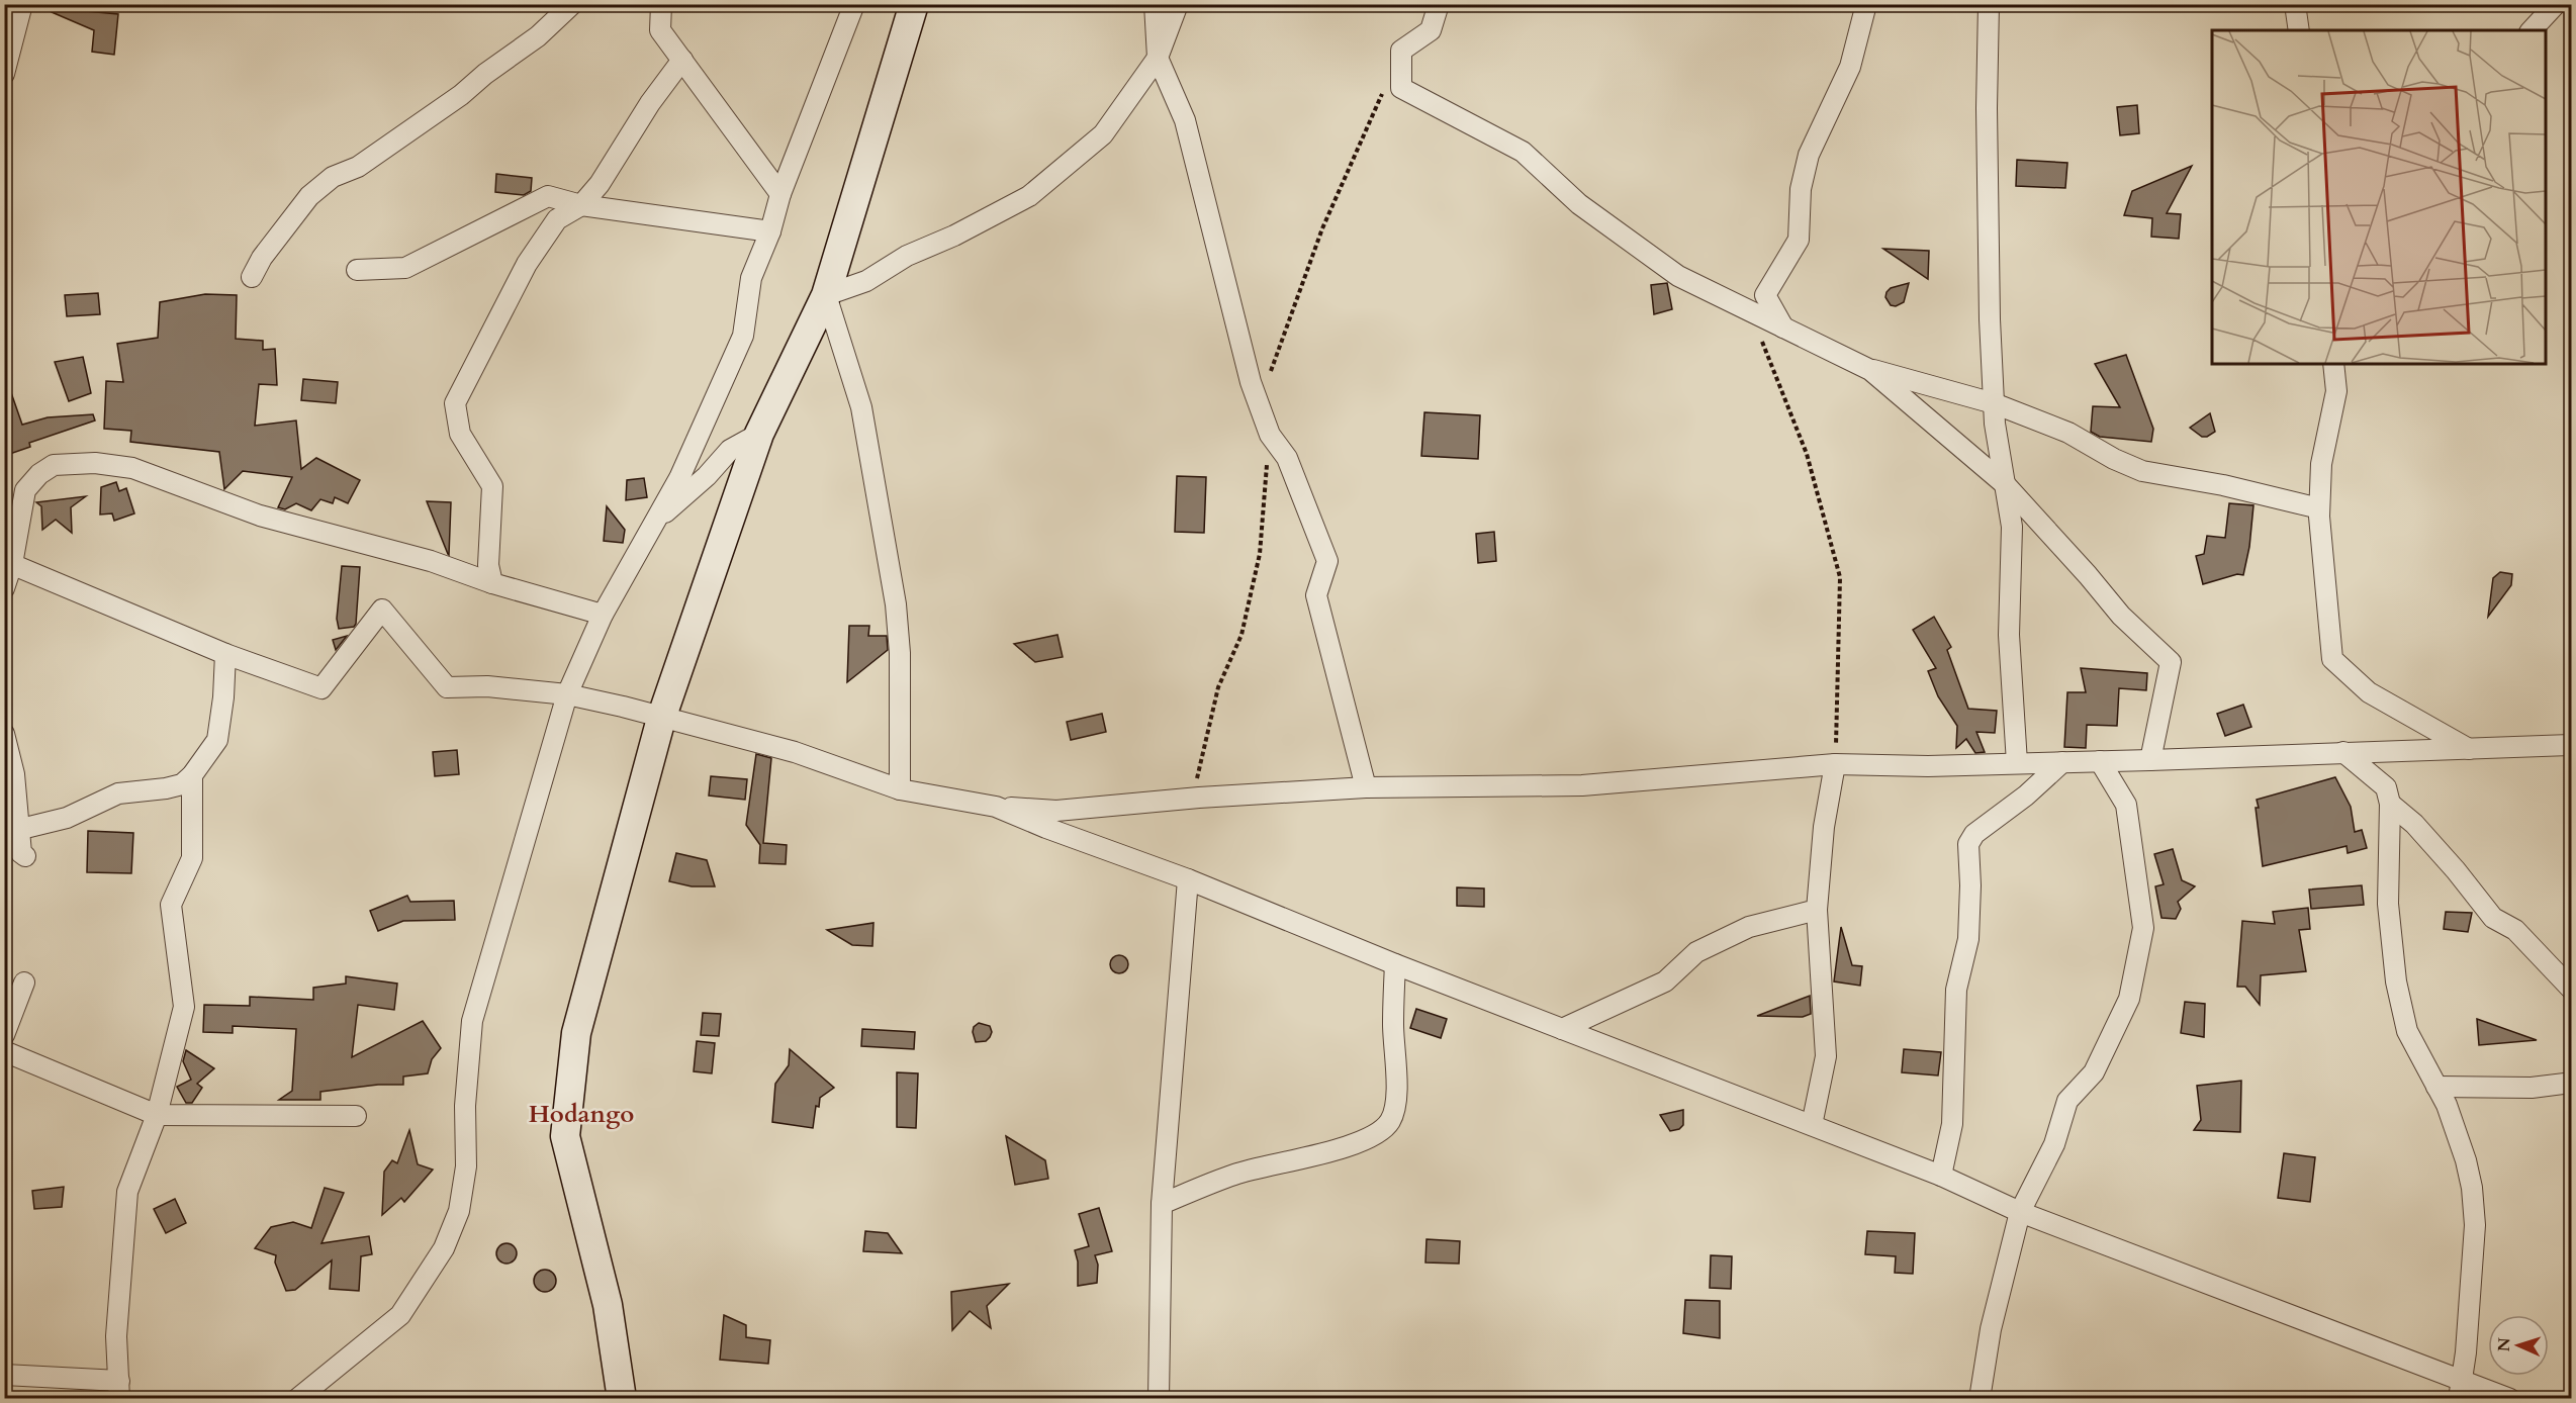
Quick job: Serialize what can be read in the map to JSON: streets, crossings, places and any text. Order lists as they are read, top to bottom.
{
  "districts": ["Hodango"],
  "north": "left"
}
